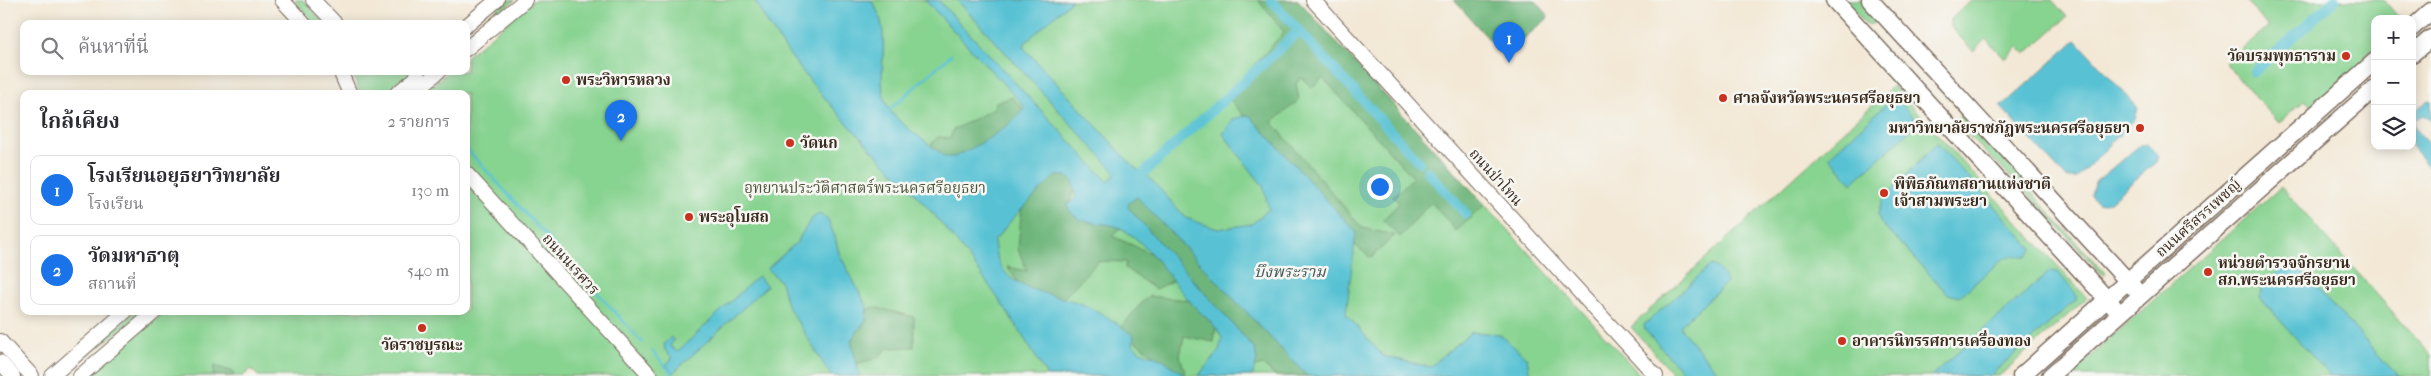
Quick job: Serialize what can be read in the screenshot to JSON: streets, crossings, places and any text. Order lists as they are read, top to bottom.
{
  "streets": {
    "main road": ["ถนนศรีสรรเพชญ์"],
    "street": ["ถนนป่าโทน", "ถนนนเรศวร"]
  },
  "water": ["บึงพระราม"],
  "parks": ["อุทยานประวัติศาสตร์พระนครศรีอยุธยา"],
  "places": [
    "วัดบรมพุทธาราม",
    "พระวิหารหลวง",
    "ศาลจังหวัดพระนครศรีอยุธยา",
    "มหาวิทยาลัยราชภัฏพระนครศรีอยุธยา",
    "วัดนก",
    "พิพิธภัณฑสถานแห่งชาติ เจ้าสามพระยา",
    "พระอุโบสถ",
    "หน่วยตำรวจจักรยาน สภ.พระนครศรีอยุธยา",
    "วัดราชบูรณะ",
    "อาคารนิทรรศการเครื่องทอง"
  ],
  "page": {
    "map_buttons": ["+", "−"],
    "search": "ค้นหาที่นี่",
    "pins": ["1", "2"],
    "heading": ["ใกล้เคียง", "2 รายการ"],
    "list": [
      {
        "mark": "1",
        "name": "โรงเรียนอยุธยาวิทยาลัย",
        "note": "โรงเรียน",
        "value": "130 m"
      },
      {
        "mark": "2",
        "name": "วัดมหาธาตุ",
        "note": "สถานที่",
        "value": "540 m"
      }
    ]
  }
}
